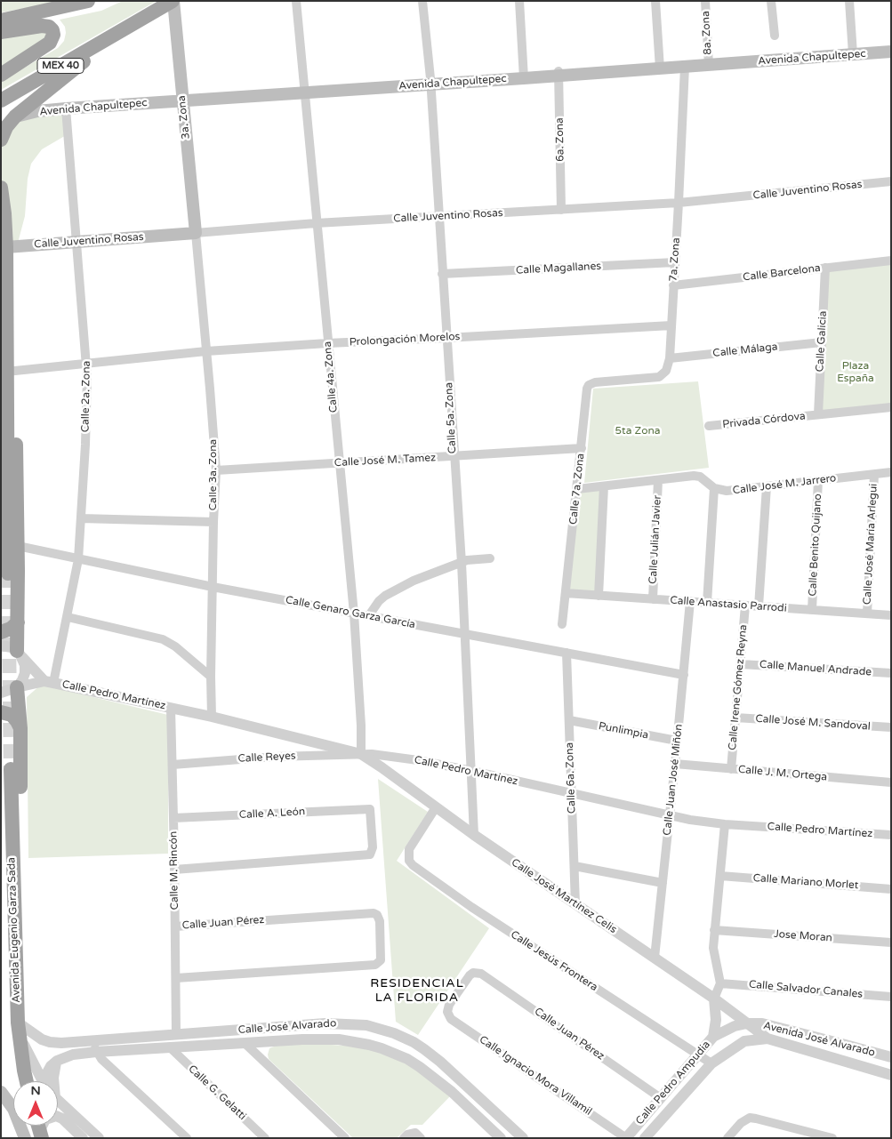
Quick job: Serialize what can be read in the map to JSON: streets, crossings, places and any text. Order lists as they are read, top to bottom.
{
  "streets": {
    "highway": ["MEX 40", "Avenida Eugenio Garza Sada"],
    "main road": ["Avenida Chapultepec", "3a. Zona", "Calle Juventino Rosas"],
    "street": [
      "8a. Zona",
      "6a. Zona",
      "7a. Zona",
      "Calle Magallanes",
      "Calle Barcelona",
      "Prolongación Morelos",
      "Calle Galicia",
      "Calle Málaga",
      "Calle 4a. Zona",
      "Calle 2a. Zona",
      "Calle 5a. Zona",
      "Privada Córdova",
      "Calle José M. Tamez",
      "Calle 3a. Zona",
      "Calle José M. Jarrero",
      "Calle 7a. Zona",
      "Calle Julián Javier",
      "Calle José María Arlegui",
      "Calle Benito Quijano",
      "Calle Anastasio Parrodi",
      "Calle Genaro Garza García",
      "Calle Manuel Andrade",
      "Calle Irene Gómez Reyna",
      "Calle Pedro Martínez",
      "Calle José M. Sandoval",
      "Punlimpia",
      "Calle Reyes",
      "Calle J. M. Ortega",
      "Calle 6a. Zona",
      "Calle Juan José Miñón",
      "Calle A. León",
      "Calle M. Rincón",
      "Calle Mariano Morlet",
      "Calle José Martínez Celis",
      "Calle Juan Pérez",
      "Jose Moran",
      "Calle Jesús Frontera",
      "Calle Salvador Canales",
      "Calle José Alvarado",
      "Avenida José Alvarado",
      "Calle Ignacio Mora Villamil",
      "Calle Pedro Ampudia",
      "Calle G. Gelatti"
    ]
  },
  "crossings": [
    ["8a. Zona", "Avenida Chapultepec"],
    ["Avenida Chapultepec", "3a. Zona"],
    ["Avenida Chapultepec", "6a. Zona"],
    ["Avenida Chapultepec", "7a. Zona"],
    ["Avenida Chapultepec", "Calle 4a. Zona"],
    ["Avenida Chapultepec", "Calle 2a. Zona"],
    ["Avenida Chapultepec", "Calle 5a. Zona"],
    ["MEX 40", "3a. Zona"],
    ["3a. Zona", "Calle Juventino Rosas"],
    ["3a. Zona", "Calle 3a. Zona"],
    ["6a. Zona", "Calle Juventino Rosas"],
    ["Calle Juventino Rosas", "7a. Zona"],
    ["Calle Juventino Rosas", "Calle 4a. Zona"],
    ["Calle Juventino Rosas", "Calle 2a. Zona"],
    ["Calle Juventino Rosas", "Calle 5a. Zona"],
    ["Calle Juventino Rosas", "Calle 3a. Zona"],
    ["7a. Zona", "Calle Magallanes"],
    ["7a. Zona", "Calle Barcelona"],
    ["7a. Zona", "Prolongación Morelos"],
    ["7a. Zona", "Calle Málaga"],
    ["7a. Zona", "Calle 7a. Zona"],
    ["Calle Magallanes", "Calle 5a. Zona"],
    ["Calle Barcelona", "Calle Galicia"],
    ["Prolongación Morelos", "Calle 4a. Zona"],
    ["Prolongación Morelos", "Calle 2a. Zona"],
    ["Prolongación Morelos", "Calle 5a. Zona"],
    ["Prolongación Morelos", "Calle 3a. Zona"],
    ["Calle Galicia", "Calle Málaga"],
    ["Calle Galicia", "Privada Córdova"],
    ["Calle 4a. Zona", "Calle José M. Tamez"],
    ["Calle 4a. Zona", "Calle Genaro Garza García"],
    ["Calle 4a. Zona", "Calle Pedro Martínez"],
    ["Calle 4a. Zona", "Calle Reyes"],
    ["Calle 4a. Zona", "Calle José Martínez Celis"],
    ["Calle 2a. Zona", "Calle Genaro Garza García"],
    ["Calle 2a. Zona", "Calle Pedro Martínez"],
    ["Calle 5a. Zona", "Calle José M. Tamez"],
    ["Calle 5a. Zona", "Calle Genaro Garza García"],
    ["Calle 5a. Zona", "Calle Pedro Martínez"],
    ["Calle 5a. Zona", "Calle José Martínez Celis"],
    ["Calle José M. Tamez", "Calle 3a. Zona"],
    ["Calle José M. Tamez", "Calle 7a. Zona"],
    ["Calle 3a. Zona", "Calle Genaro Garza García"],
    ["Calle 3a. Zona", "Calle Pedro Martínez"],
    ["Calle José M. Jarrero", "Calle 7a. Zona"],
    ["Calle José M. Jarrero", "Calle Julián Javier"],
    ["Calle José M. Jarrero", "Calle José María Arlegui"],
    ["Calle José M. Jarrero", "Calle Benito Quijano"],
    ["Calle 7a. Zona", "Calle Anastasio Parrodi"],
    ["Calle Julián Javier", "Calle Anastasio Parrodi"],
    ["Calle José María Arlegui", "Calle Anastasio Parrodi"],
    ["Calle Benito Quijano", "Calle Anastasio Parrodi"],
    ["Calle Anastasio Parrodi", "Calle Irene Gómez Reyna"],
    ["Calle Anastasio Parrodi", "Calle Juan José Miñón"],
    ["Calle Genaro Garza García", "Calle 6a. Zona"],
    ["Calle Genaro Garza García", "Calle Juan José Miñón"],
    ["Calle Manuel Andrade", "Calle Irene Gómez Reyna"],
    ["Calle Irene Gómez Reyna", "Calle José M. Sandoval"],
    ["Calle Irene Gómez Reyna", "Calle J. M. Ortega"],
    ["Calle Pedro Martínez", "Calle Reyes"],
    ["Calle Pedro Martínez", "Calle 6a. Zona"],
    ["Calle Pedro Martínez", "Calle Juan José Miñón"],
    ["Calle Pedro Martínez", "Calle M. Rincón"],
    ["Calle Pedro Martínez", "Calle José Martínez Celis"],
    ["Punlimpia", "Calle 6a. Zona"],
    ["Punlimpia", "Calle Juan José Miñón"],
    ["Calle Reyes", "Calle M. Rincón"],
    ["Calle Reyes", "Calle José Martínez Celis"],
    ["Calle J. M. Ortega", "Calle Juan José Miñón"],
    ["Calle 6a. Zona", "Calle José Martínez Celis"],
    ["Calle Juan José Miñón", "Calle José Martínez Celis"],
    ["Calle A. León", "Calle M. Rincón"],
    ["Calle M. Rincón", "Calle Juan Pérez"],
    ["Calle M. Rincón", "Calle José Alvarado"],
    ["Calle José Martínez Celis", "Calle Jesús Frontera"],
    ["Calle José Martínez Celis", "Avenida José Alvarado"],
    ["Calle José Martínez Celis", "Calle Pedro Ampudia"],
    ["Calle Juan Pérez", "Calle Ignacio Mora Villamil"],
    ["Calle Juan Pérez", "Calle Pedro Ampudia"],
    ["Avenida Eugenio Garza Sada", "Calle José Alvarado"],
    ["Calle Jesús Frontera", "Calle Pedro Ampudia"],
    ["Calle José Alvarado", "Calle G. Gelatti"],
    ["Avenida José Alvarado", "Calle Pedro Ampudia"],
    ["Calle Ignacio Mora Villamil", "Calle Pedro Ampudia"]
  ],
  "districts": ["RESIDENCIAL LA FLORIDA"],
  "parks": ["Plaza España", "5ta Zona"],
  "north": "top"
}
